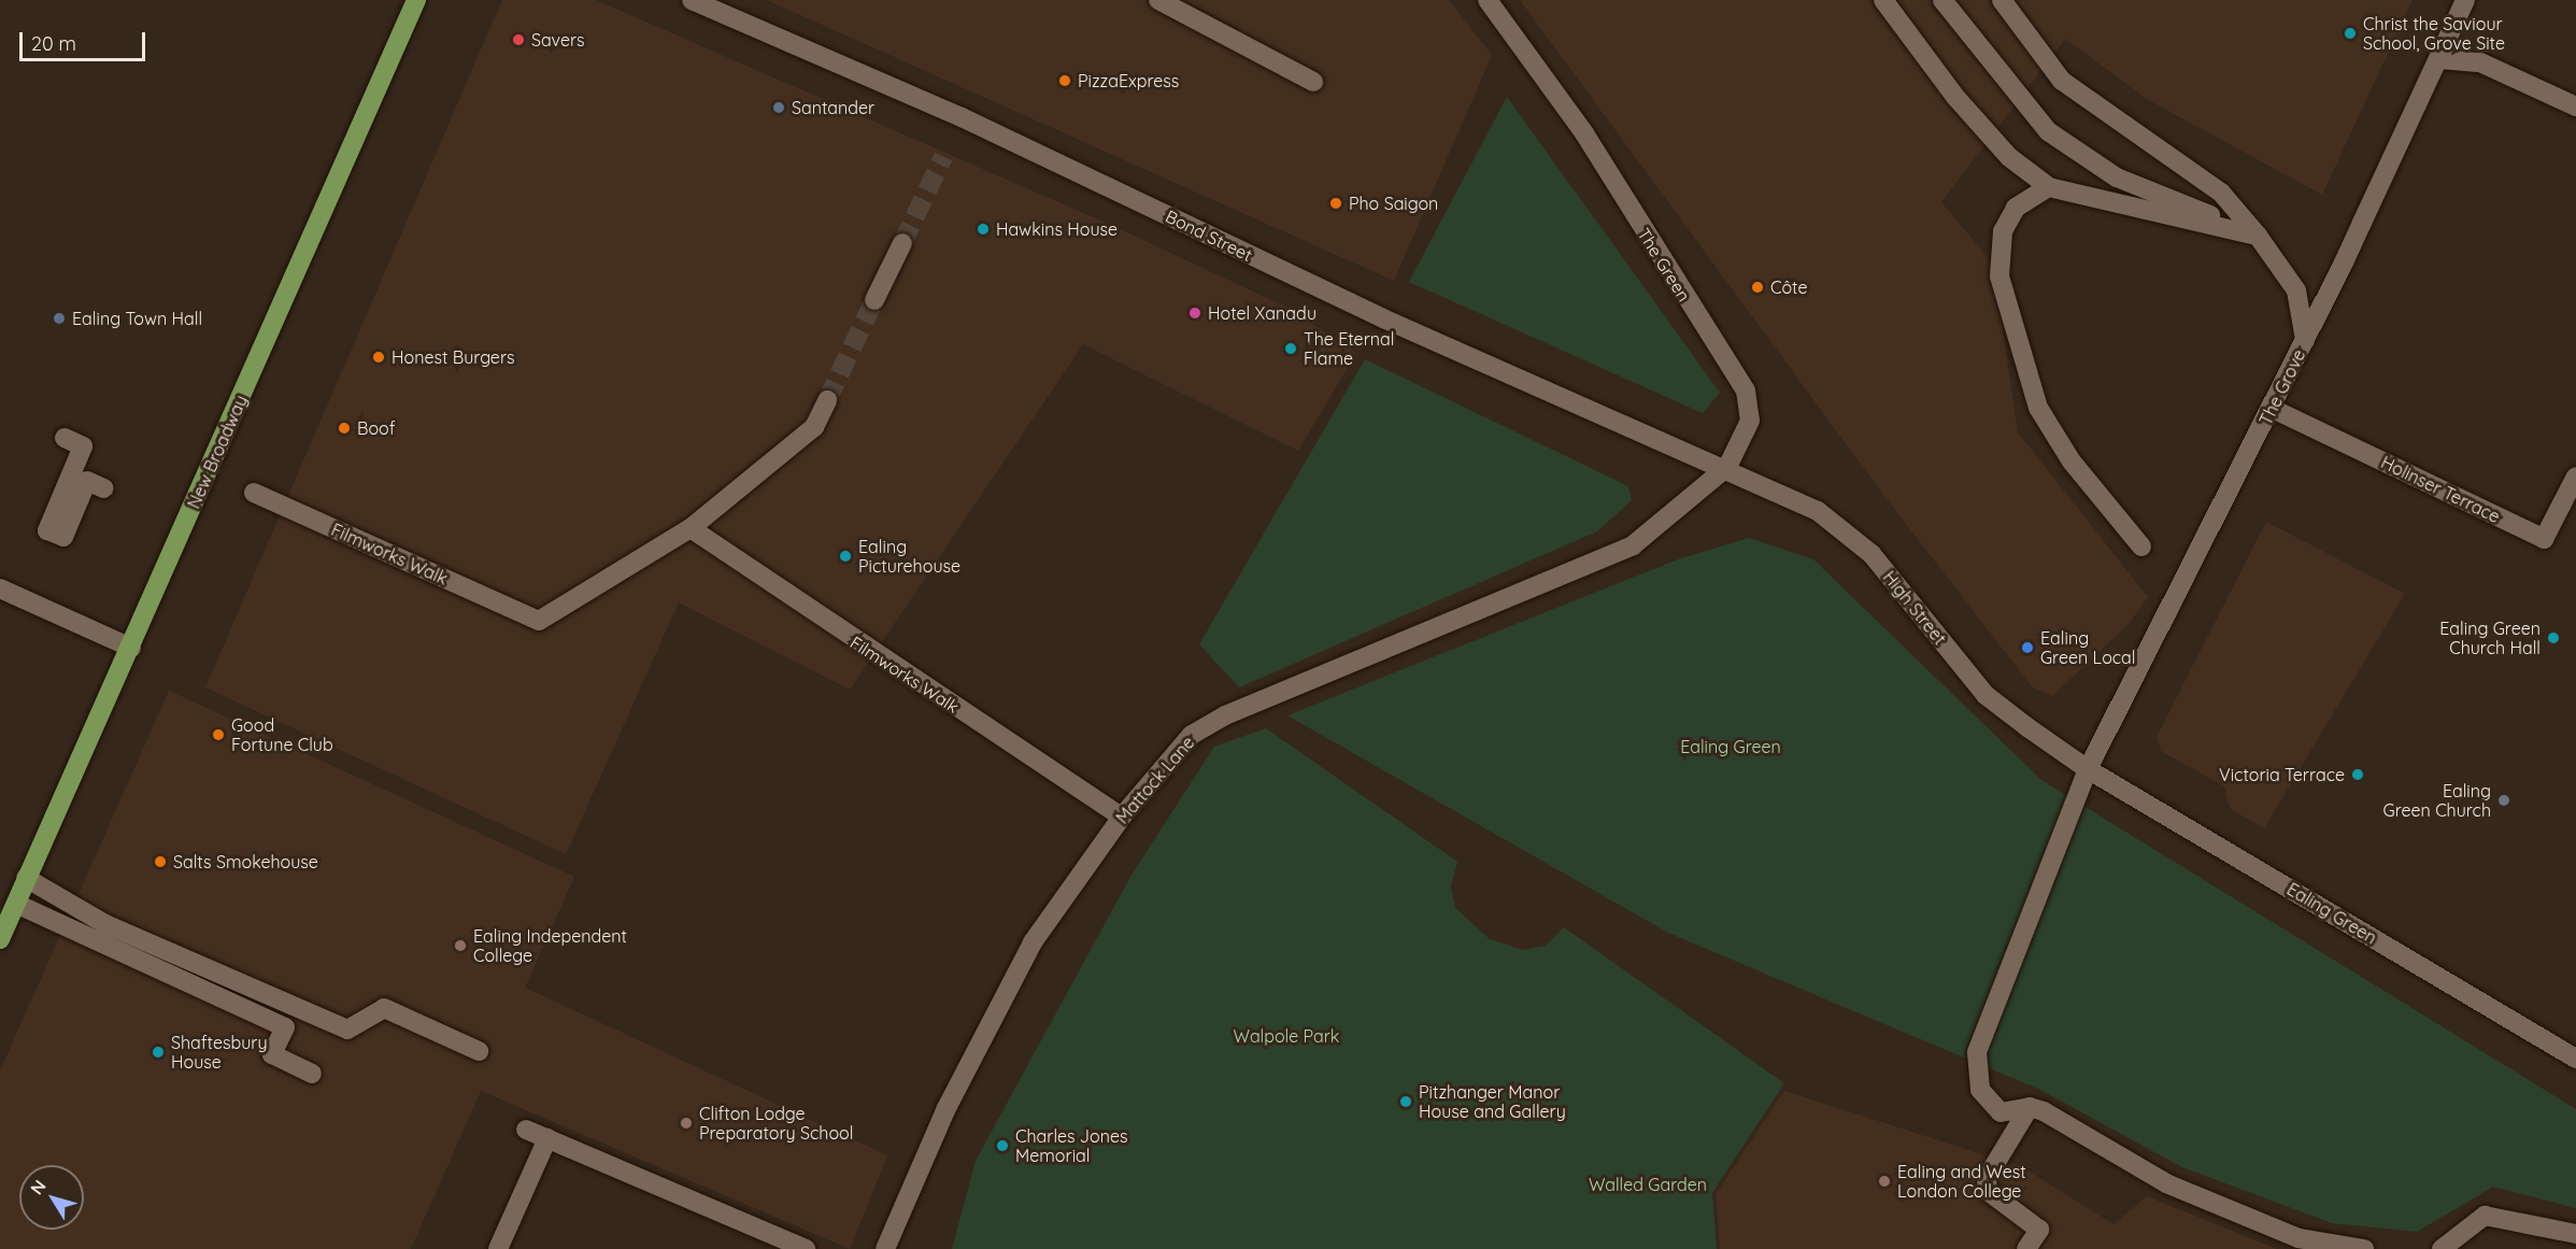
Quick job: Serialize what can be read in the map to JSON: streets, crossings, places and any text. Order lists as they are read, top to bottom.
{
  "streets": {
    "main road": ["New Broadway"],
    "street": [
      "Bond Street",
      "The Green",
      "The Grove",
      "Holinser Terrace",
      "Filmworks Walk",
      "High Street",
      "Mattock Lane",
      "Ealing Green"
    ]
  },
  "crossings": [
    ["Bond Street", "The Green"],
    ["Bond Street", "High Street"],
    ["Bond Street", "Mattock Lane"],
    ["The Green", "High Street"],
    ["The Green", "Mattock Lane"],
    ["The Grove", "Holinser Terrace"],
    ["The Grove", "High Street"],
    ["The Grove", "Ealing Green"],
    ["Filmworks Walk", "Mattock Lane"],
    ["High Street", "Mattock Lane"],
    ["High Street", "Ealing Green"]
  ],
  "parks": ["Ealing Green", "Walpole Park", "Walled Garden"],
  "places": [
    "Christ the Saviour School, Grove Site",
    "Savers",
    "PizzaExpress",
    "Santander",
    "Pho Saigon",
    "Hawkins House",
    "Côte",
    "Hotel Xanadu",
    "Ealing Town Hall",
    "The Eternal Flame",
    "Honest Burgers",
    "Boof",
    "Ealing Picturehouse",
    "Ealing Green Church Hall",
    "Ealing Green Local",
    "Good Fortune Club",
    "Victoria Terrace",
    "Ealing Green Church",
    "Salts Smokehouse",
    "Ealing Independent College",
    "Shaftesbury House",
    "Pitzhanger Manor House and Gallery",
    "Clifton Lodge Preparatory School",
    "Charles Jones Memorial",
    "Ealing and West London College"
  ],
  "scale_bar": "20 m",
  "north": "top left"
}
